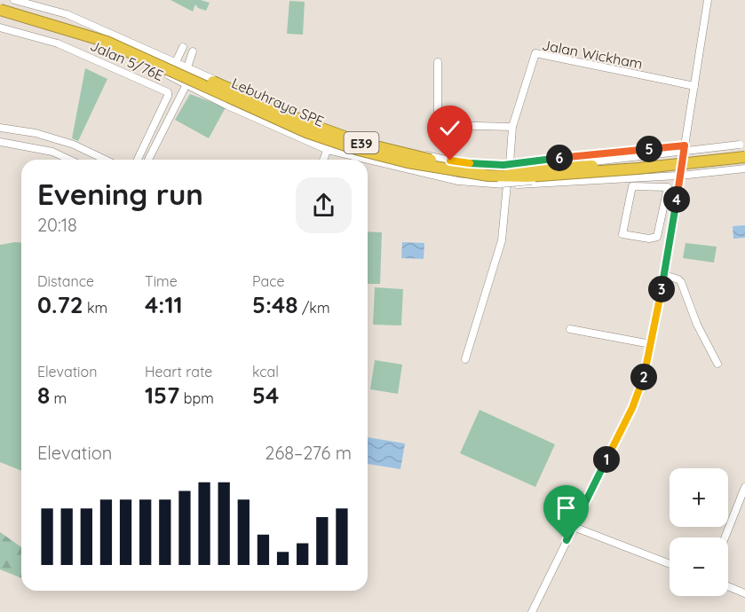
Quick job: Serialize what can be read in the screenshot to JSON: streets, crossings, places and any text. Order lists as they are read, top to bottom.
{
  "streets": {
    "highway": ["Lebuhraya SPE", "E39"],
    "street": ["Jalan Wickham", "Jalan 5/76E"]
  },
  "page": {
    "pins": [
      "5",
      "6",
      "4",
      "3",
      "2",
      "1"
    ],
    "heading": ["Evening run", "20:18"],
    "stats": [
      ["Distance", "0.72 km"],
      ["Time", "4:11"],
      ["Pace", "5:48 /km"],
      ["Elevation", "8 m"],
      ["Heart rate", "157 bpm"],
      ["kcal", "54"]
    ],
    "chart": ["Elevation", "268–276 m"],
    "map_buttons": ["+", "−"]
  }
}
